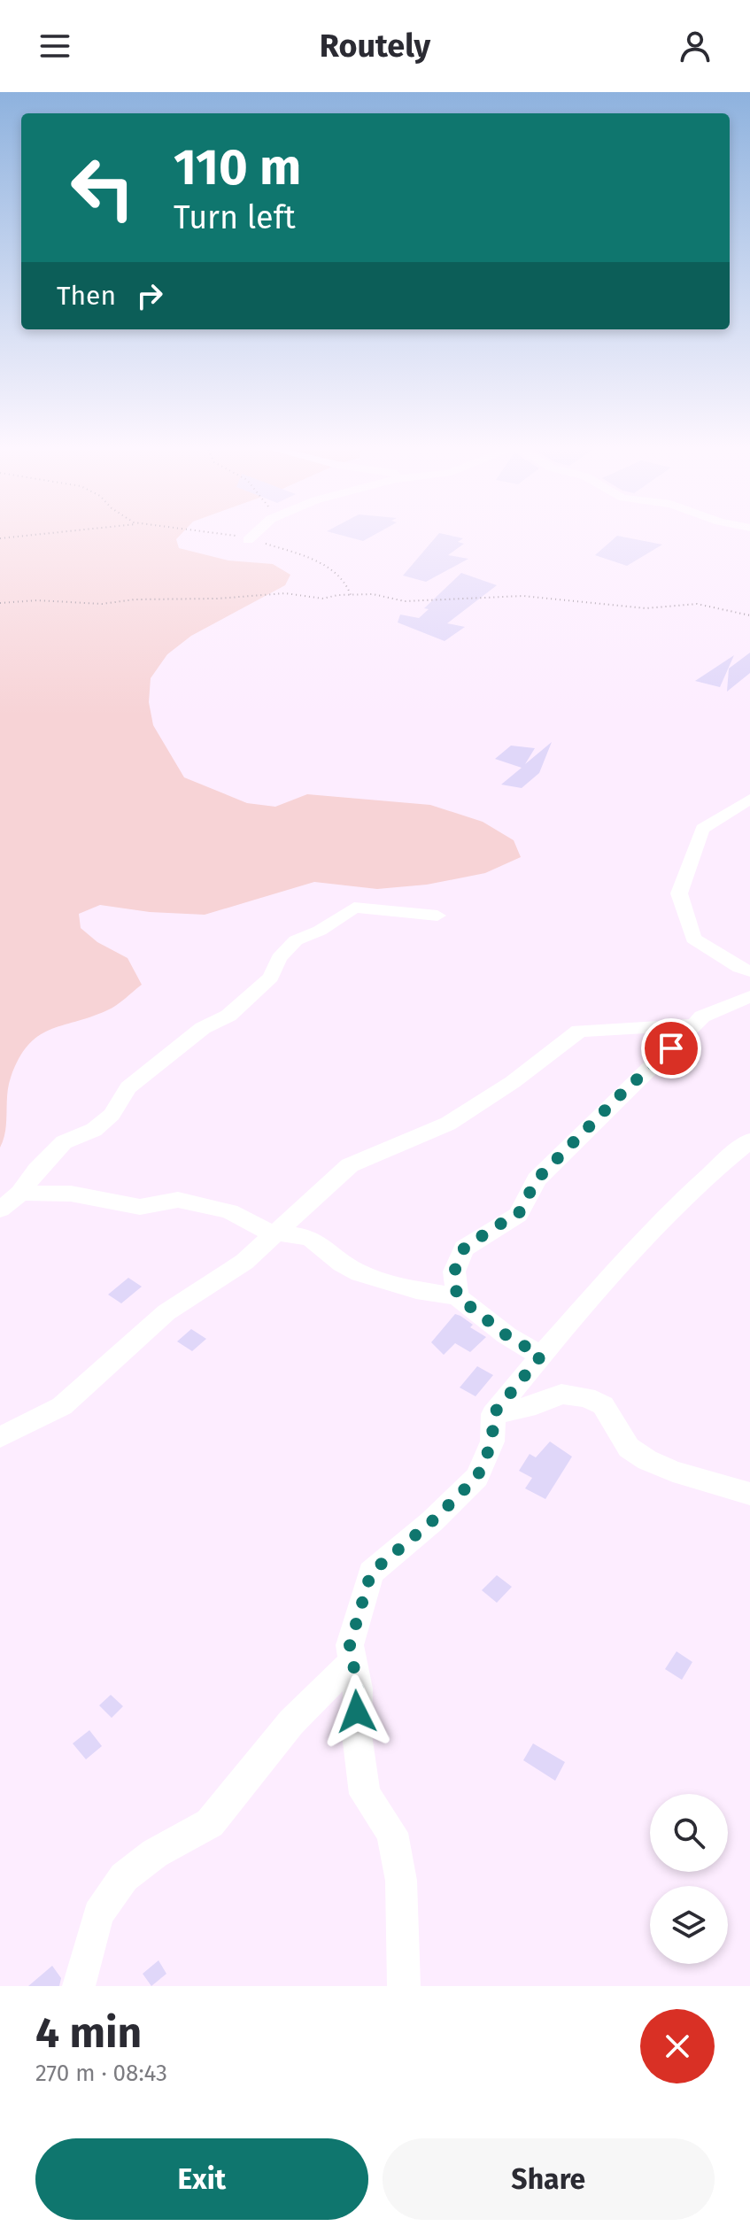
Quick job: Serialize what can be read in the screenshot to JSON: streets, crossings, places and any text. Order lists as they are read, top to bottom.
{
  "page": {
    "header": "Routely",
    "turn": ["110 m", "Turn left"],
    "then": "Then",
    "heading": ["4 min", "270 m · 08:43"],
    "buttons": ["Exit", "Share"]
  }
}
